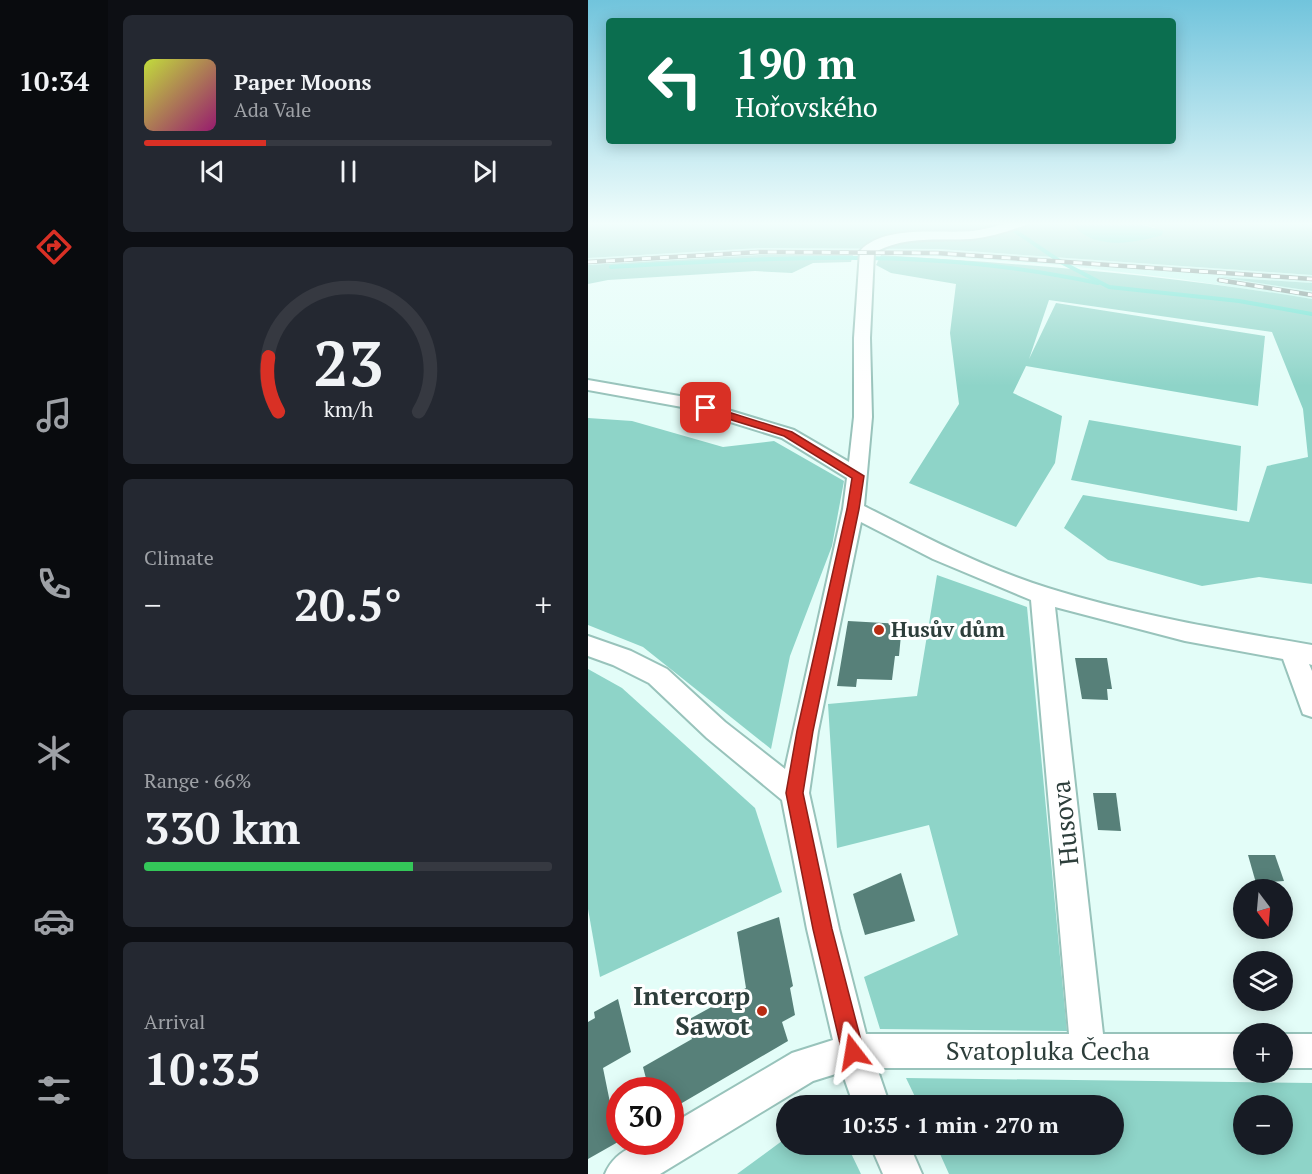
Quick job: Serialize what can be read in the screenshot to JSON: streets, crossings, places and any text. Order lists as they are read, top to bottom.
{
  "streets": {
    "street": ["Husova", "Svatopluka Čecha"]
  },
  "crossings": [
    ["Husova", "Svatopluka Čecha"]
  ],
  "places": ["Husův dům", "Intercorp Sawot"],
  "north": "bottom",
  "page": {
    "tabs": "10:34",
    "turn": ["190 m", "Hořovského"],
    "song": ["Paper Moons", "Ada Vale"],
    "tile": [
      "Climate",
      ["Range · 66%", "330 km"],
      ["Arrival", "10:35"]
    ],
    "heat": ["−", "20.5°", "+"],
    "map_buttons": ["+", "−"],
    "limit": "30",
    "trip": "10:35 · 1 min · 270 m",
    "gauge": ["23", "km/h"]
  }
}
